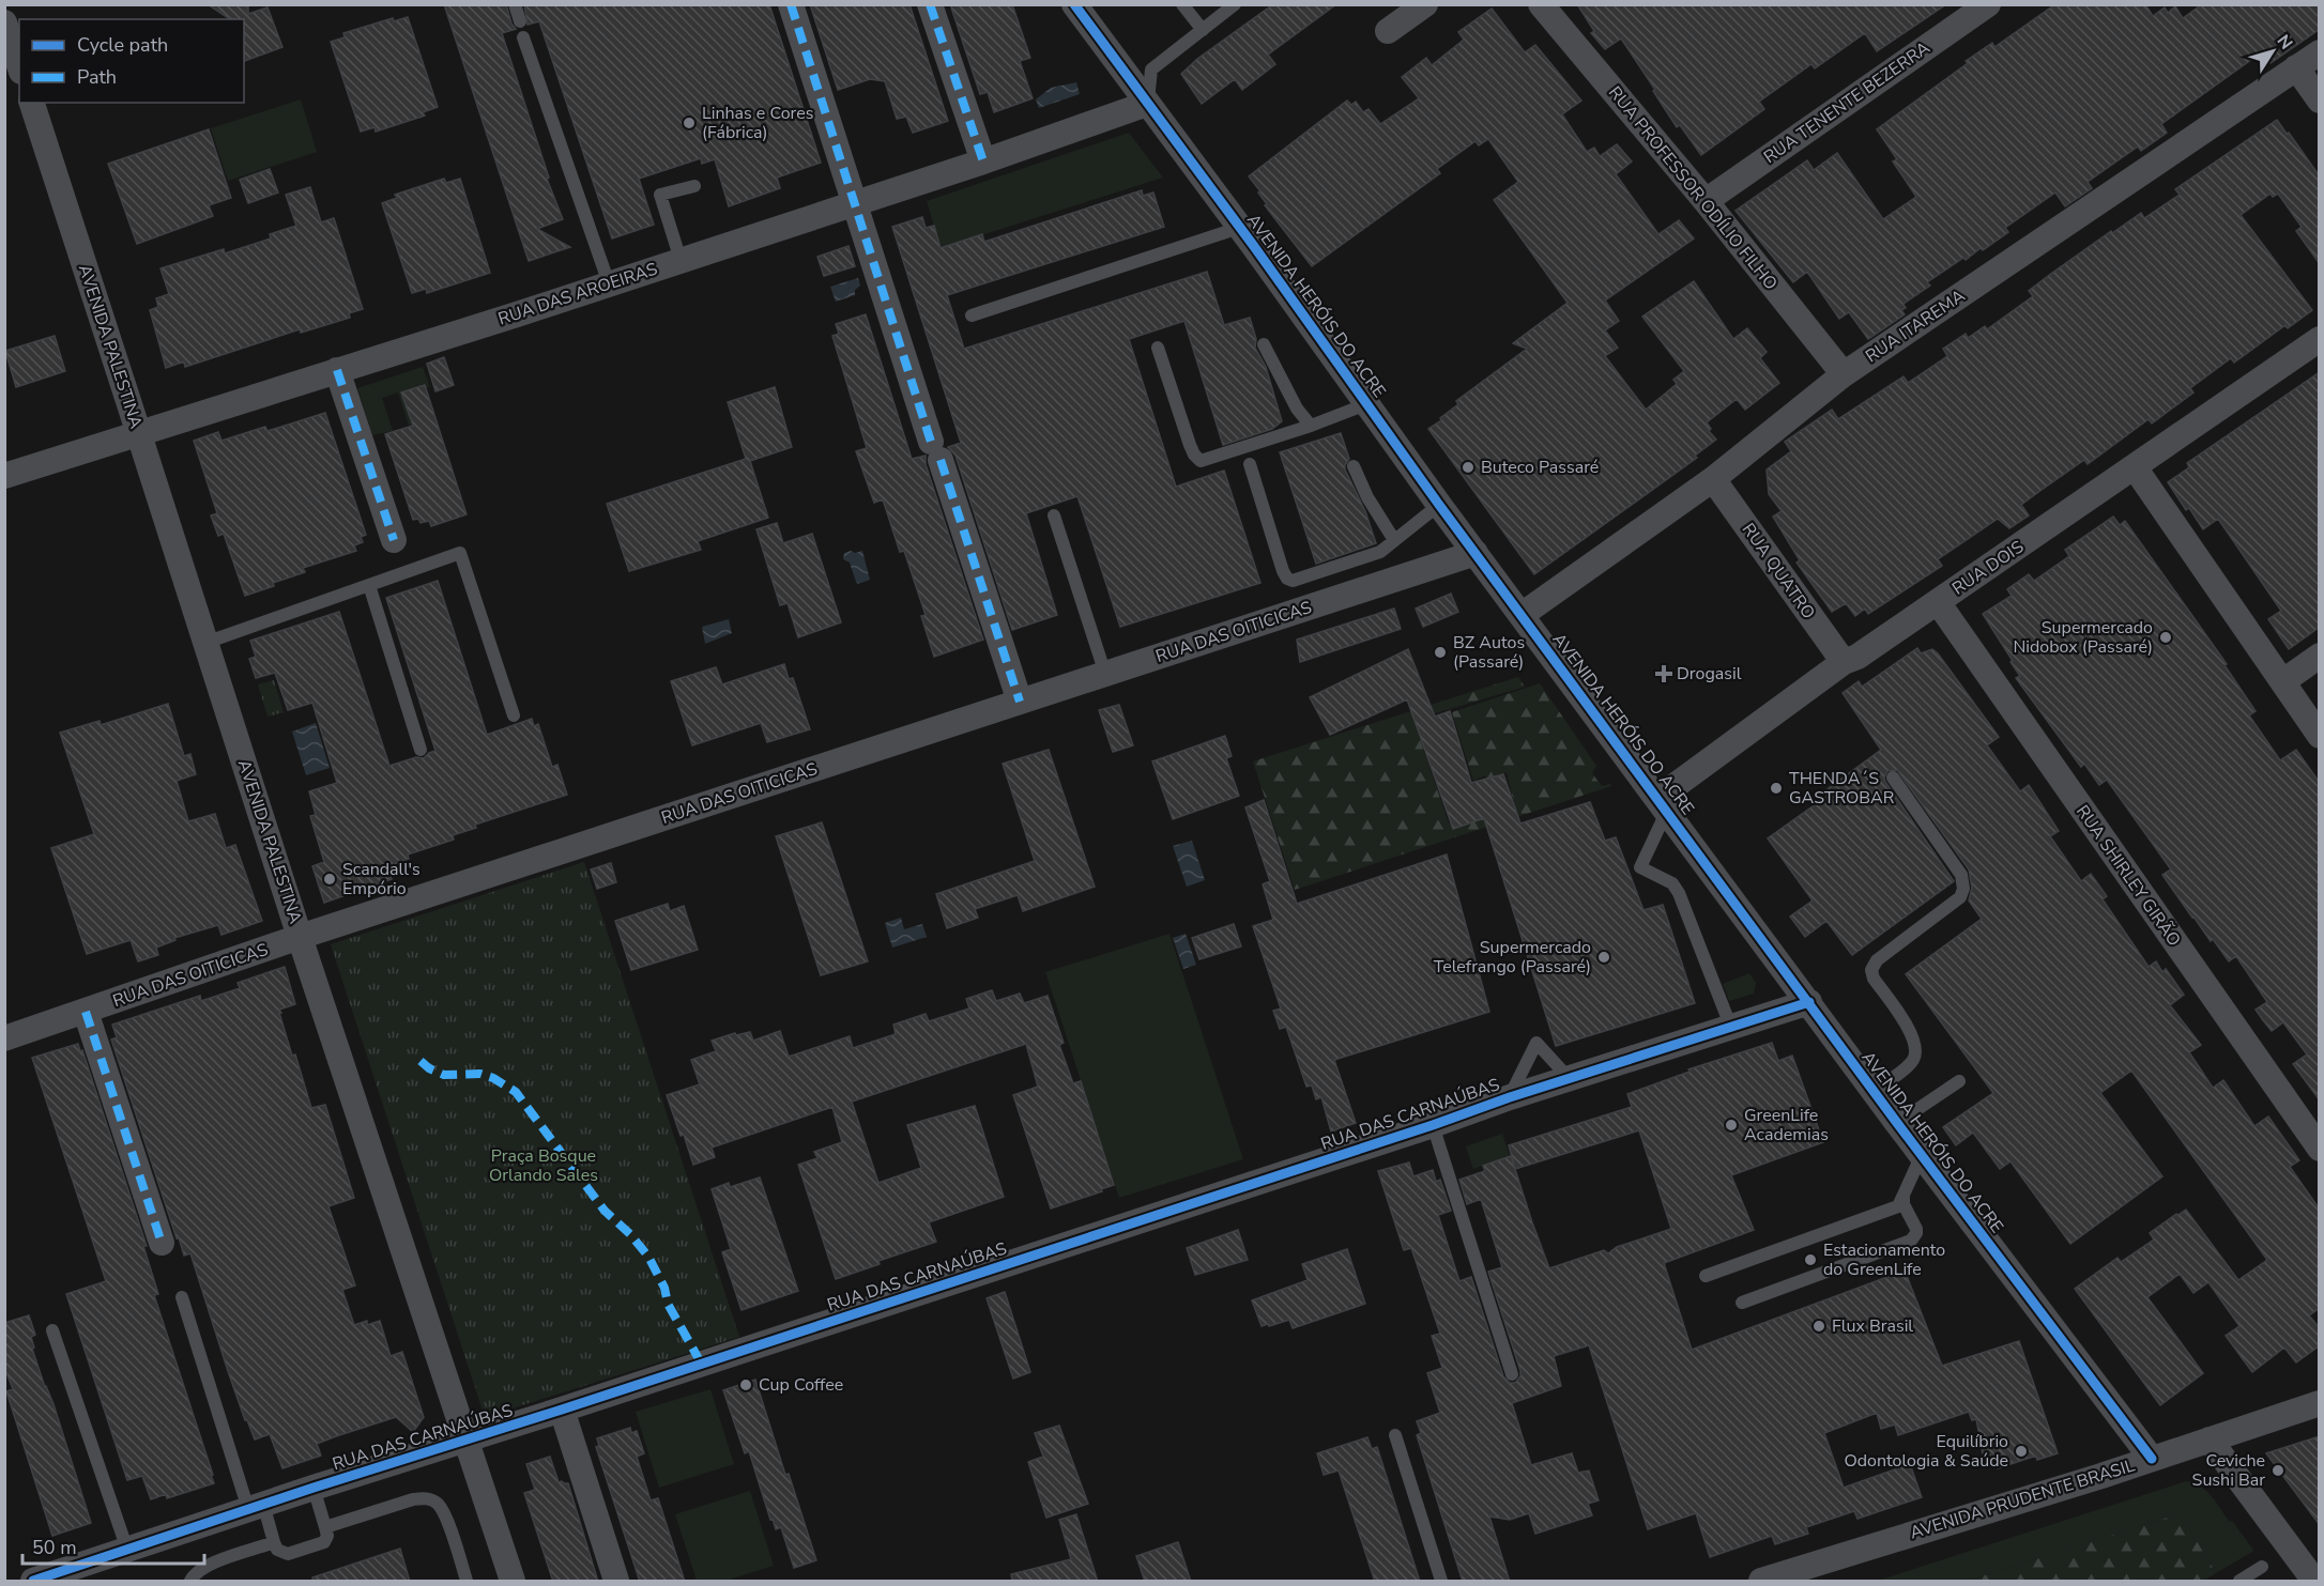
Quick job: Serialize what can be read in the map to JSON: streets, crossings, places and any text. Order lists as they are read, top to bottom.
{
  "streets": {
    "street": [
      "RUA TENENTE BEZERRA",
      "RUA PROFESSOR ODÍLIO FILHO",
      "RUA DAS AROEIRAS",
      "AVENIDA HERÓIS DO ACRE",
      "RUA ITAREMA",
      "AVENIDA PALESTINA",
      "RUA DOIS",
      "RUA QUATRO",
      "RUA DAS OITICICAS",
      "RUA SHIRLEY GIRÃO",
      "RUA DAS CARNAÚBAS",
      "AVENIDA PRUDENTE BRASIL"
    ]
  },
  "crossings": [
    ["RUA TENENTE BEZERRA", "RUA PROFESSOR ODÍLIO FILHO"],
    ["RUA PROFESSOR ODÍLIO FILHO", "RUA ITAREMA"],
    ["RUA DAS AROEIRAS", "AVENIDA HERÓIS DO ACRE"],
    ["RUA DAS AROEIRAS", "AVENIDA PALESTINA"],
    ["AVENIDA HERÓIS DO ACRE", "RUA ITAREMA"],
    ["AVENIDA HERÓIS DO ACRE", "RUA DOIS"],
    ["AVENIDA HERÓIS DO ACRE", "RUA DAS OITICICAS"],
    ["AVENIDA HERÓIS DO ACRE", "RUA DAS CARNAÚBAS"],
    ["AVENIDA HERÓIS DO ACRE", "AVENIDA PRUDENTE BRASIL"],
    ["RUA ITAREMA", "RUA QUATRO"],
    ["AVENIDA PALESTINA", "RUA DAS OITICICAS"],
    ["AVENIDA PALESTINA", "RUA DAS CARNAÚBAS"],
    ["RUA DOIS", "RUA QUATRO"],
    ["RUA DOIS", "RUA SHIRLEY GIRÃO"]
  ],
  "parks": ["Praça Bosque Orlando Sales"],
  "places": {
    "other": [
      "Linhas e Cores (Fábrica)",
      "Buteco Passaré",
      "Supermercado Nidobox (Passaré)",
      "BZ Autos (Passaré)",
      "THENDA´S GASTROBAR",
      "Scandall's Empório",
      "Supermercado Telefrango (Passaré)",
      "GreenLife Academias",
      "Estacionamento do GreenLife",
      "Flux Brasil",
      "Cup Coffee",
      "Equilíbrio Odontologia & Saúde",
      "Ceviche Sushi Bar"
    ],
    "health": ["Drogasil"]
  },
  "legend": ["Cycle path", "Path"],
  "scale_bar": "50 m",
  "north": "top right"
}
